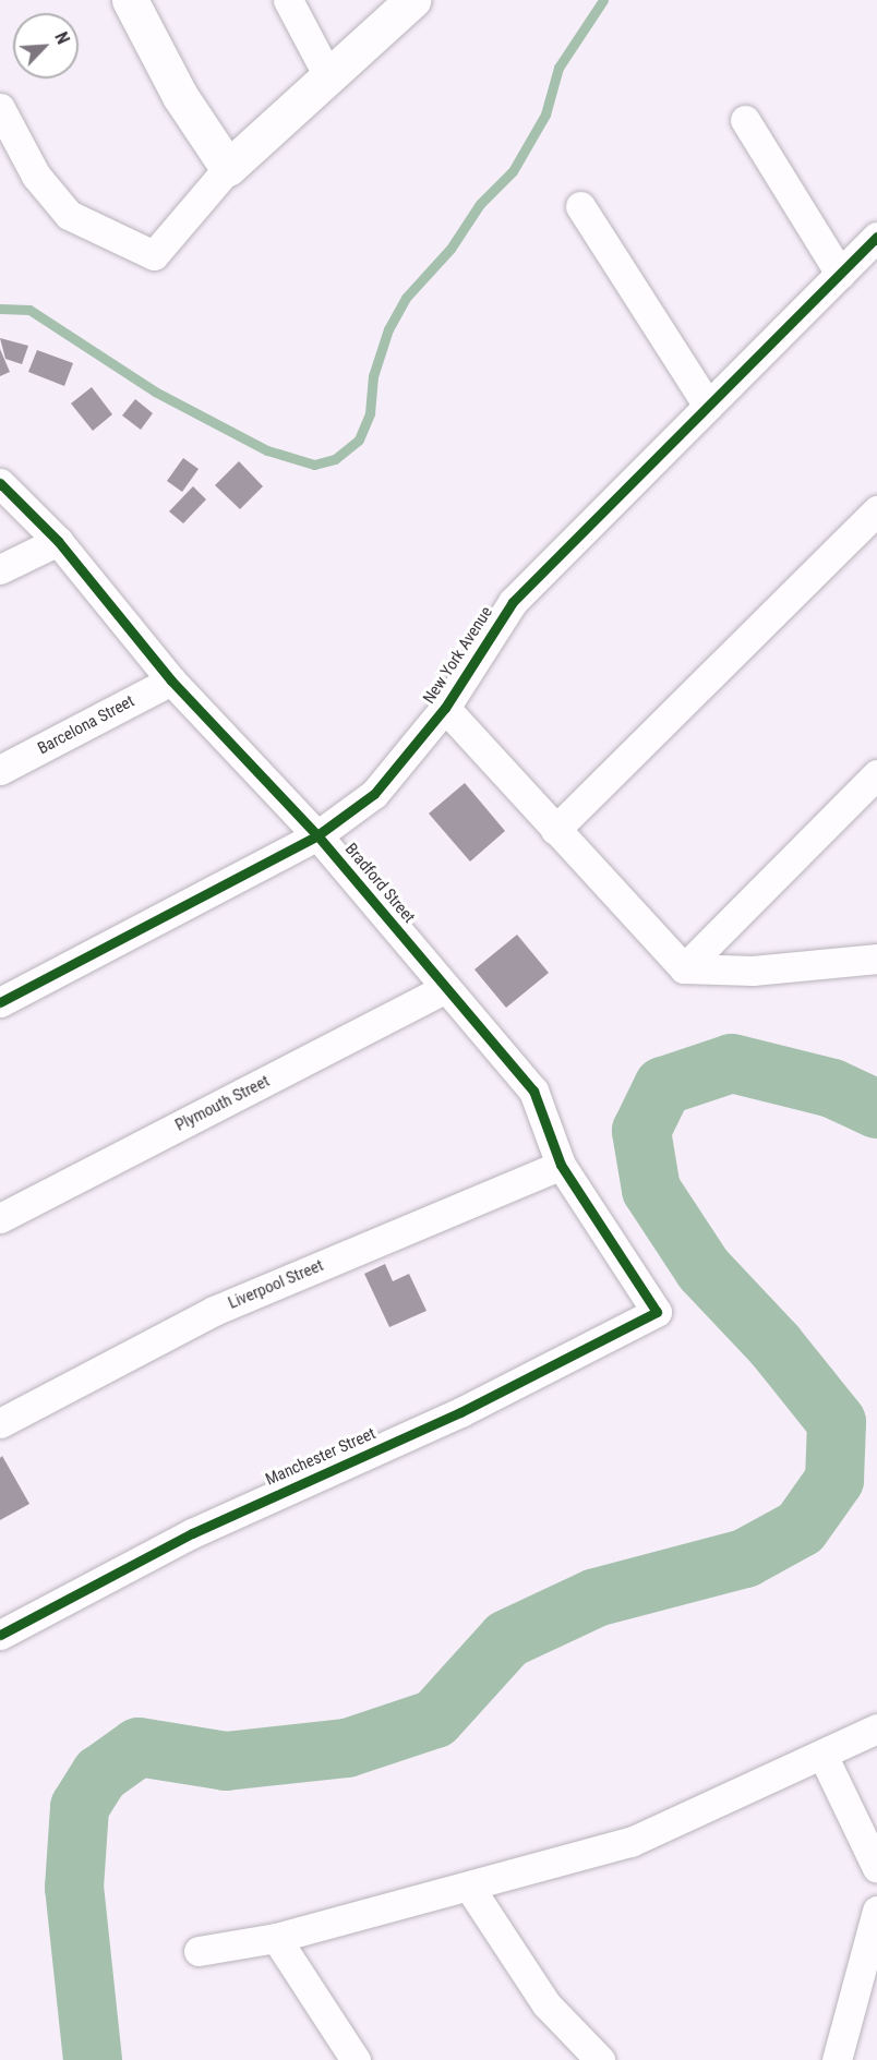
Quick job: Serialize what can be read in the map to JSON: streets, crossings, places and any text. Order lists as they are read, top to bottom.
{
  "streets": {
    "street": [
      "New York Avenue",
      "Barcelona Street",
      "Bradford Street",
      "Plymouth Street",
      "Liverpool Street",
      "Manchester Street"
    ]
  },
  "crossings": [
    ["New York Avenue", "Bradford Street"],
    ["Barcelona Street", "Bradford Street"],
    ["Bradford Street", "Plymouth Street"],
    ["Bradford Street", "Liverpool Street"],
    ["Bradford Street", "Manchester Street"]
  ],
  "north": "top right"
}
